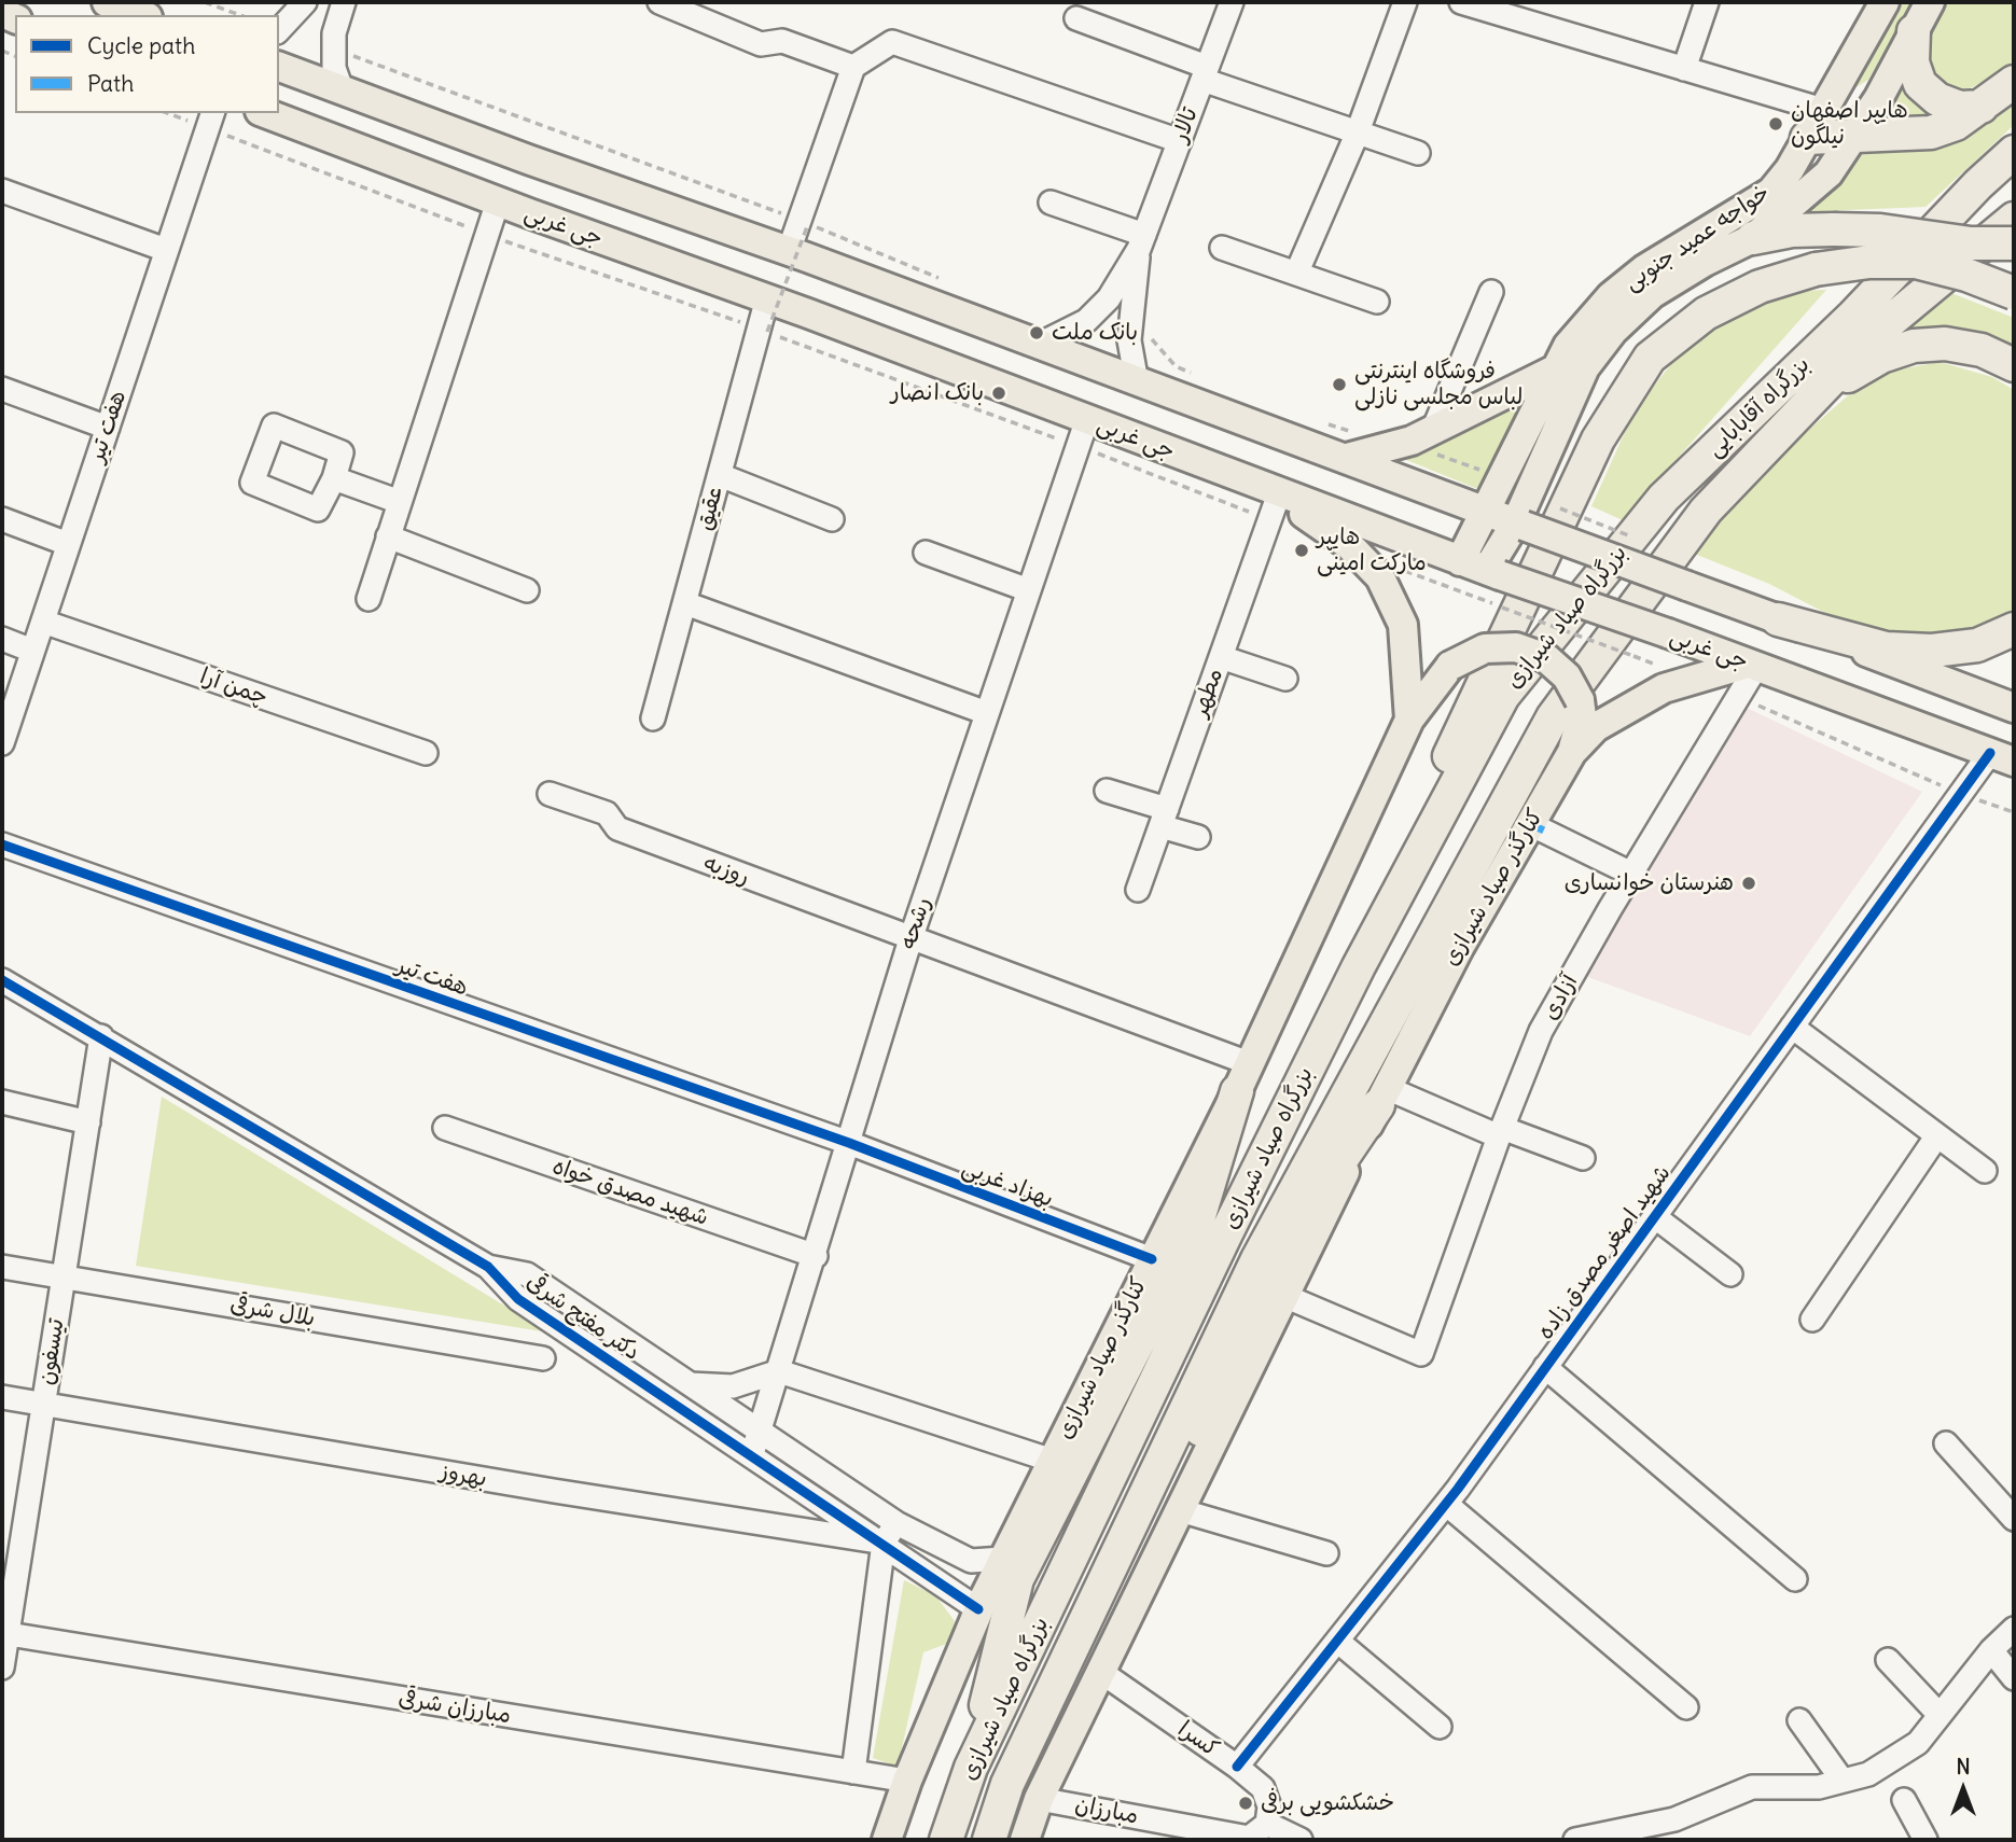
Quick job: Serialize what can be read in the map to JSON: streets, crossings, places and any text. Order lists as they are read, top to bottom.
{
  "streets": {
    "highway": ["بزرگراه آقابابایی", "بزرگراه صیاد شیرازی"],
    "main road": ["جی غربی", "خواجه عمید جنوبی", "کنارگذر صیاد شیرازی"],
    "street": [
      "تالار",
      "هفت تیر",
      "عقیق",
      "چمن آرا",
      "مطهر",
      "روزبه",
      "رشحه",
      "آزادی",
      "بهزاد غربی",
      "شهید مصدق خواه",
      "شهید اصغر مصدق زاده",
      "بلال شرقی",
      "دکتر مفتح شرقی",
      "تیسفون",
      "بهروز",
      "مبارزان شرقی",
      "کسرا",
      "مبارزان"
    ]
  },
  "crossings": [
    ["جی غربی", "خواجه عمید جنوبی"],
    ["جی غربی", "عقیق"],
    ["جی غربی", "مطهر"],
    ["جی غربی", "رشحه"],
    ["جی غربی", "آزادی"],
    ["جی غربی", "شهید اصغر مصدق زاده"],
    ["بزرگراه آقابابایی", "بزرگراه صیاد شیرازی"],
    ["هفت تیر", "چمن آرا"],
    ["هفت تیر", "رشحه"],
    ["هفت تیر", "بهزاد غربی"],
    ["روزبه", "کنارگذر صیاد شیرازی"],
    ["روزبه", "رشحه"],
    ["کنارگذر صیاد شیرازی", "آزادی"],
    ["کنارگذر صیاد شیرازی", "بهزاد غربی"],
    ["کنارگذر صیاد شیرازی", "دکتر مفتح شرقی"],
    ["کنارگذر صیاد شیرازی", "مبارزان شرقی"],
    ["کنارگذر صیاد شیرازی", "کسرا"],
    ["کنارگذر صیاد شیرازی", "مبارزان"],
    ["رشحه", "بهزاد غربی"],
    ["رشحه", "شهید مصدق خواه"],
    ["رشحه", "دکتر مفتح شرقی"],
    ["شهید اصغر مصدق زاده", "کسرا"],
    ["بلال شرقی", "تیسفون"],
    ["دکتر مفتح شرقی", "تیسفون"],
    ["دکتر مفتح شرقی", "بهروز"],
    ["تیسفون", "بهروز"],
    ["تیسفون", "مبارزان شرقی"],
    ["کسرا", "مبارزان"]
  ],
  "places": [
    "هایپر اصفهان نیلگون",
    "بانک ملت",
    "فروشگاه اینترنتی لباس مجلسی نازلی",
    "بانک انصار",
    "هایپر مارکت امینی",
    "هنرستان خوانساری",
    "خشکشویی برفی"
  ],
  "legend": ["Cycle path", "Path"],
  "north": "top"
}
